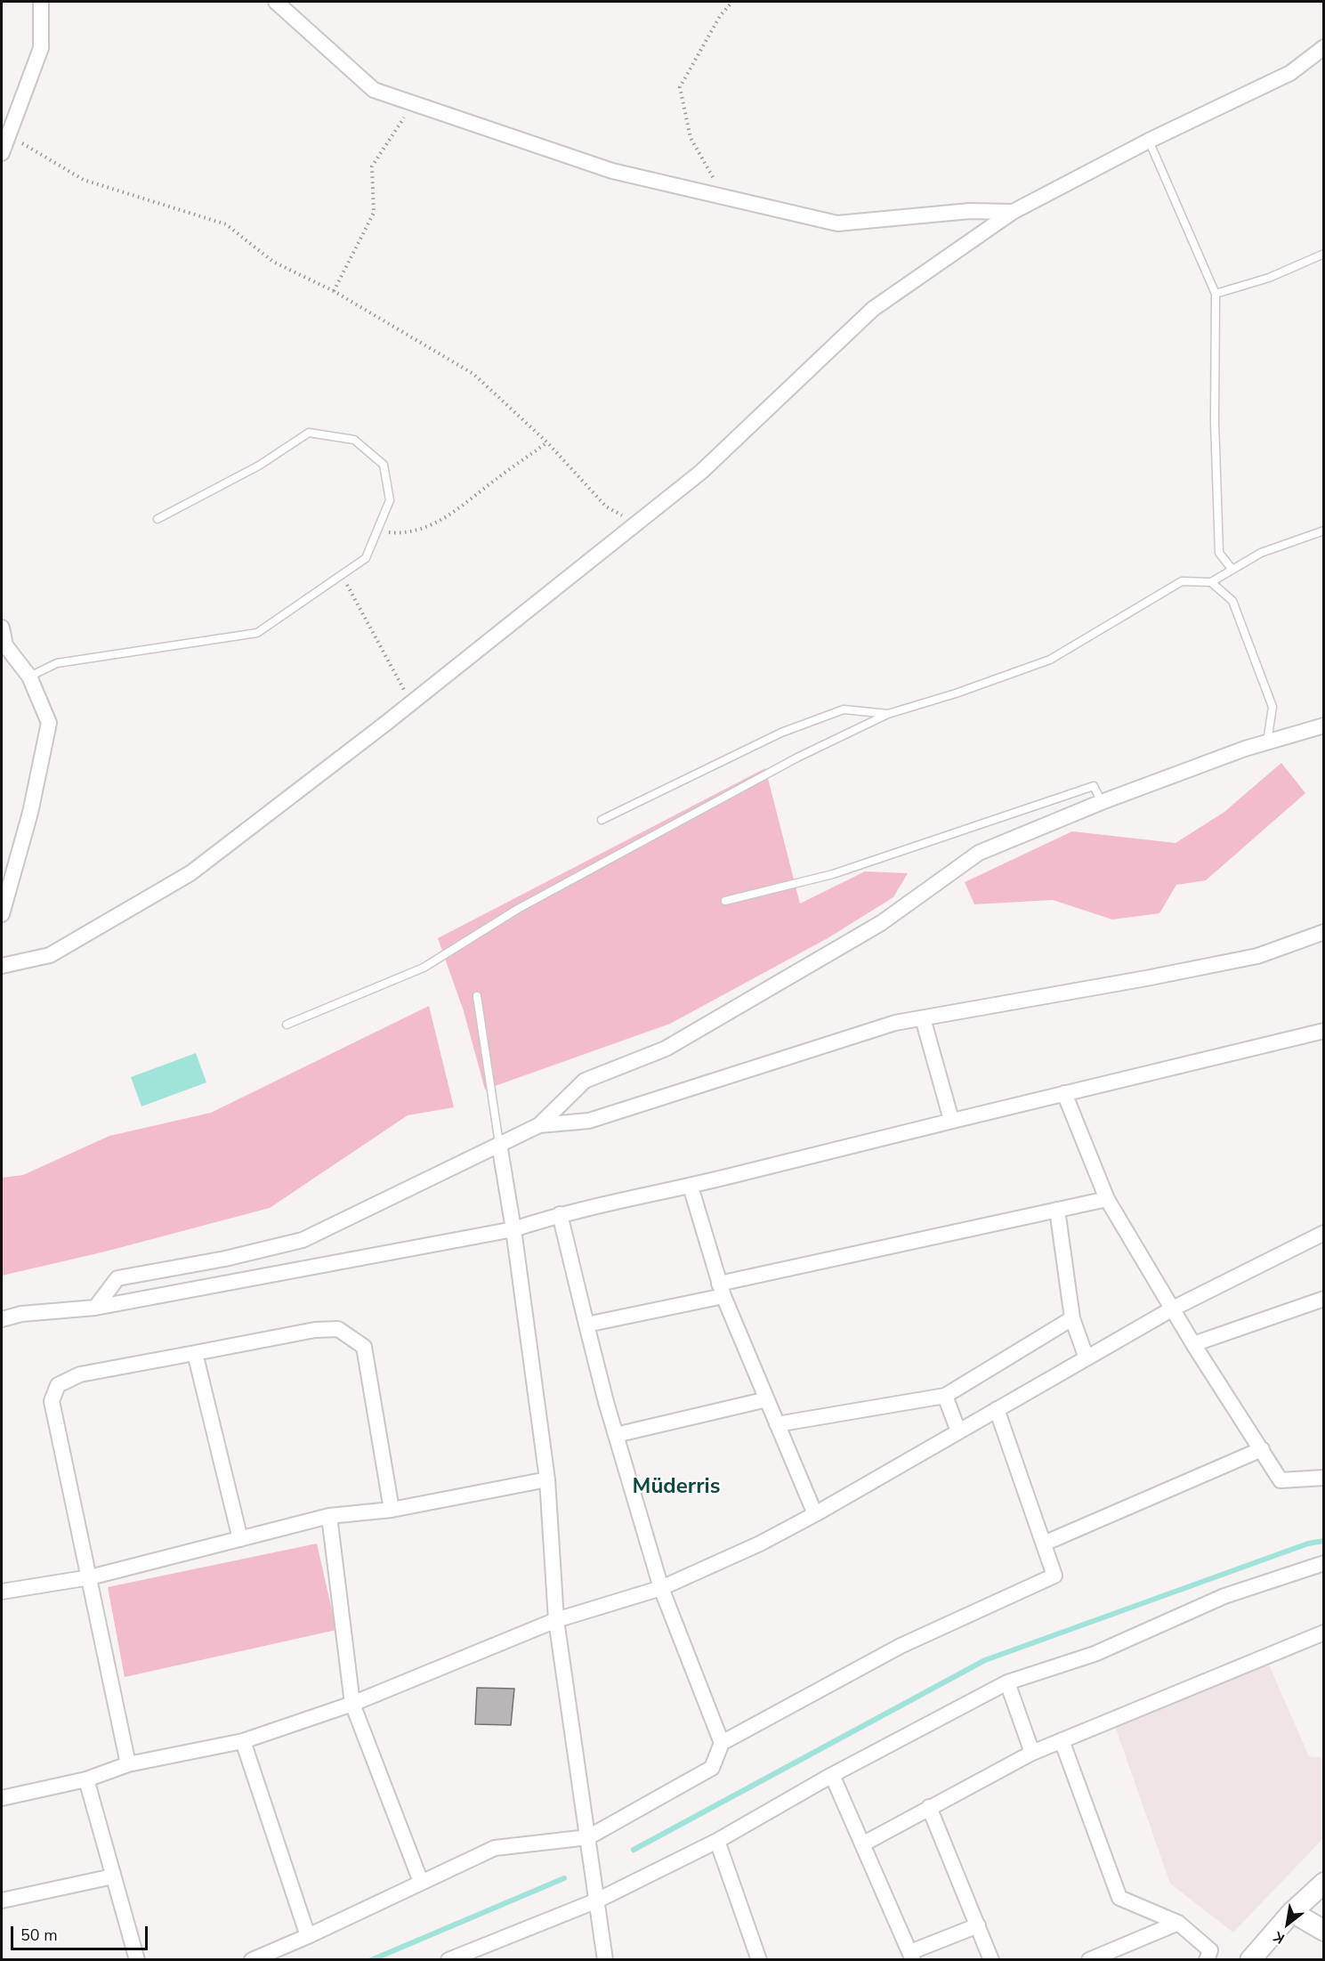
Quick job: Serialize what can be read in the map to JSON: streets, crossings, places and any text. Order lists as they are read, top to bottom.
{
  "districts": ["Müderris"],
  "scale_bar": "50 m",
  "north": "bottom left"
}
